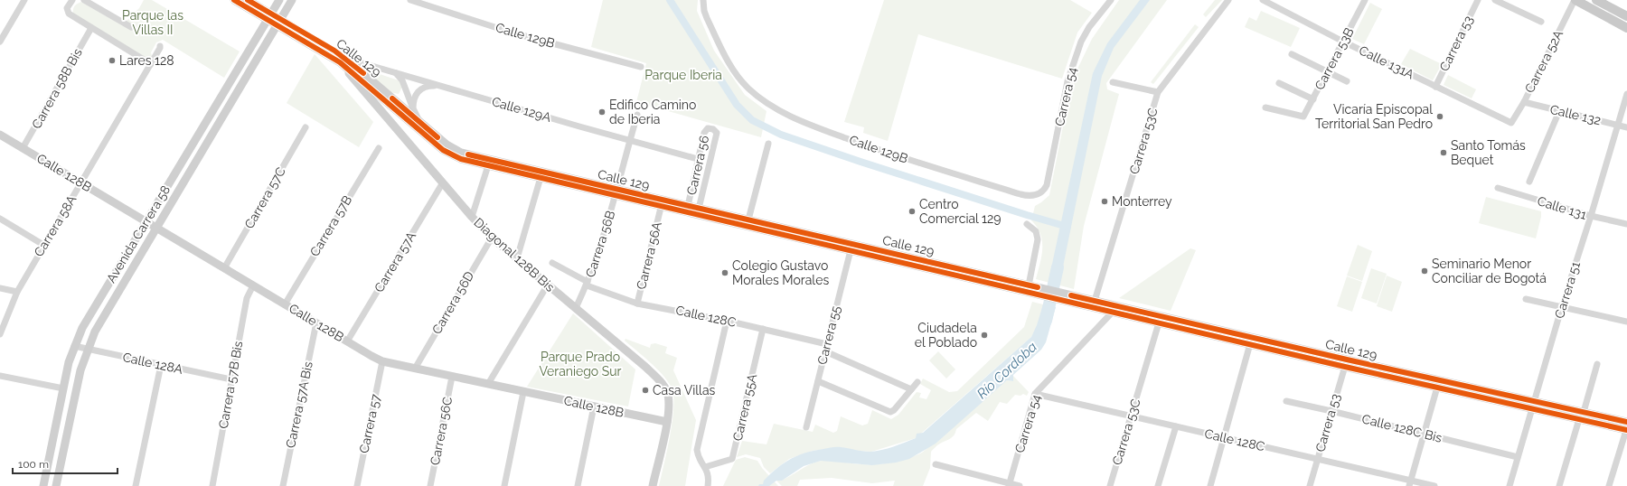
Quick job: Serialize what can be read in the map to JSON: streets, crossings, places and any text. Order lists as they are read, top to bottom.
{
  "streets": {
    "main road": [
      "Calle 129",
      "Calle 128B",
      "Avenida Carrera 58",
      "Diagonal 128B Bis"
    ],
    "street": [
      "Calle 129B",
      "Carrera 53",
      "Carrera 53B",
      "Carrera 52A",
      "Calle 131A",
      "Carrera 58B Bis",
      "Carrera 54",
      "Calle 129A",
      "Calle 132",
      "Carrera 53C",
      "Carrera 56",
      "Carrera 57C",
      "Calle 131",
      "Carrera 58A",
      "Carrera 57B",
      "Carrera 56B",
      "Carrera 56A",
      "Carrera 57A",
      "Carrera 51",
      "Carrera 56D",
      "Calle 128C",
      "Carrera 55",
      "Calle 128A",
      "Carrera 57B Bis",
      "Carrera 57A Bis",
      "Carrera 55A",
      "Carrera 57",
      "Calle 128C Bis",
      "Carrera 56C"
    ]
  },
  "crossings": [
    ["Calle 129B", "Carrera 54"],
    ["Carrera 53", "Calle 129"],
    ["Carrera 53", "Calle 131A"],
    ["Carrera 53", "Calle 128C"],
    ["Carrera 53", "Calle 128C Bis"],
    ["Calle 129", "Carrera 54"],
    ["Calle 129", "Calle 129A"],
    ["Calle 129", "Carrera 53C"],
    ["Calle 129", "Carrera 56"],
    ["Calle 129", "Avenida Carrera 58"],
    ["Calle 129", "Carrera 56B"],
    ["Calle 129", "Diagonal 128B Bis"],
    ["Calle 129", "Carrera 56A"],
    ["Calle 129", "Carrera 51"],
    ["Calle 129", "Carrera 55"],
    ["Carrera 53B", "Calle 131A"],
    ["Carrera 52A", "Calle 131A"],
    ["Carrera 52A", "Calle 132"],
    ["Carrera 58B Bis", "Calle 128B"],
    ["Carrera 54", "Calle 128C"],
    ["Calle 129A", "Carrera 56"],
    ["Calle 129A", "Carrera 56B"],
    ["Calle 129A", "Diagonal 128B Bis"],
    ["Calle 132", "Carrera 51"],
    ["Carrera 53C", "Calle 128C"],
    ["Calle 128B", "Carrera 57C"],
    ["Calle 128B", "Carrera 58A"],
    ["Calle 128B", "Carrera 57B"],
    ["Calle 128B", "Avenida Carrera 58"],
    ["Calle 128B", "Diagonal 128B Bis"],
    ["Calle 128B", "Carrera 57A"],
    ["Calle 128B", "Carrera 56D"],
    ["Calle 128B", "Carrera 57B Bis"],
    ["Calle 128B", "Carrera 57A Bis"],
    ["Calle 128B", "Carrera 57"],
    ["Calle 128B", "Carrera 56C"],
    ["Calle 131", "Carrera 51"],
    ["Avenida Carrera 58", "Calle 128A"],
    ["Carrera 56B", "Diagonal 128B Bis"],
    ["Carrera 56B", "Calle 128C"],
    ["Diagonal 128B Bis", "Carrera 57A"],
    ["Diagonal 128B Bis", "Carrera 56D"],
    ["Carrera 56A", "Calle 128C"],
    ["Carrera 51", "Calle 128C Bis"],
    ["Calle 128C", "Carrera 55"],
    ["Calle 128C", "Carrera 55A"],
    ["Calle 128A", "Carrera 57B Bis"]
  ],
  "water": ["Río Cordoba"],
  "parks": ["Parque las Villas II", "Parque Iberia", "Parque Prado Veraniego Sur"],
  "places": [
    "Lares 128",
    "Edifico Camino de Iberia",
    "Vicaría Episcopal Territorial San Pedro",
    "Santo Tomás Bequet",
    "Monterrey",
    "Centro Comercial 129",
    "Seminario Menor Conciliar de Bogotá",
    "Colegio Gustavo Morales Morales",
    "Ciudadela el Poblado",
    "Casa Villas"
  ],
  "scale_bar": "100 m"
}
